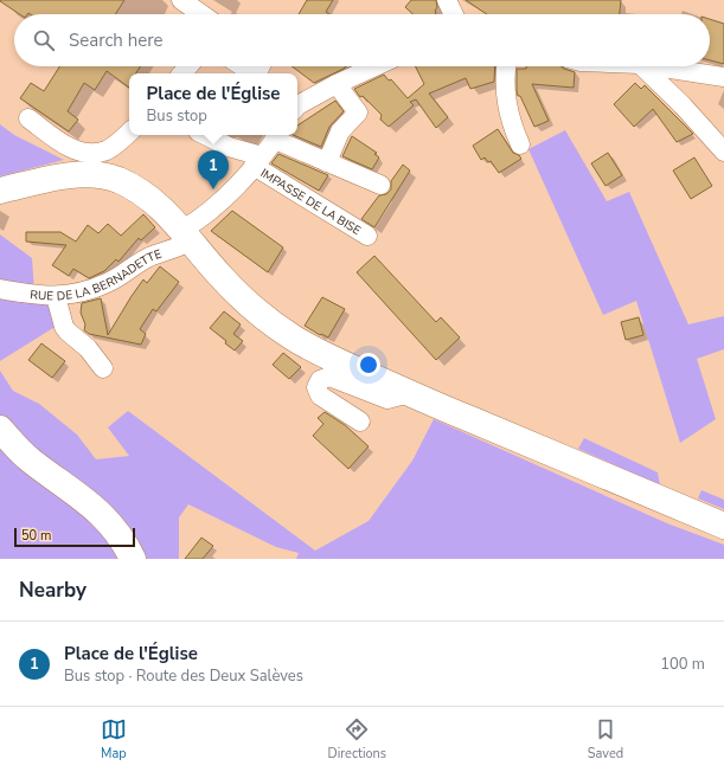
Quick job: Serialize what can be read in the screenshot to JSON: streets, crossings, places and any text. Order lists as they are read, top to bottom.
{
  "streets": {
    "street": ["IMPASSE DE LA BISE", "RUE DE LA BERNADETTE"]
  },
  "crossings": [
    ["IMPASSE DE LA BISE", "RUE DE LA BERNADETTE"]
  ],
  "scale_bar": "50 m",
  "page": {
    "search": "Search here",
    "popup": ["Place de l'Église", "Bus stop"],
    "pins": "1",
    "scale": "50 m",
    "heading": "Nearby",
    "list": [
      {
        "mark": "1",
        "name": "Place de l'Église",
        "note": "Bus stop · Route des Deux Salèves",
        "value": "100 m"
      }
    ],
    "nav": ["Map", "Directions", "Saved"]
  }
}
